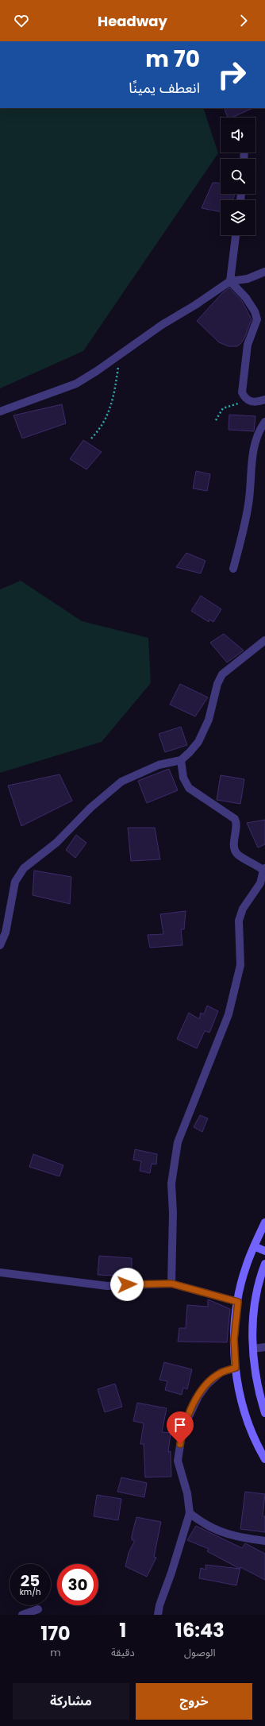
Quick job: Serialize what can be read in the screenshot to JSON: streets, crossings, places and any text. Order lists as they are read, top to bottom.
{
  "page": {
    "header": "Headway",
    "turn": ["70 m", "انعطف يمينًا"],
    "speed": "25 km/h",
    "limit": "30",
    "eta": [
      "16:43",
      "الوصول",
      "1",
      "دقيقة",
      "170",
      "m"
    ],
    "buttons": ["خروج", "مشاركة"]
  }
}
